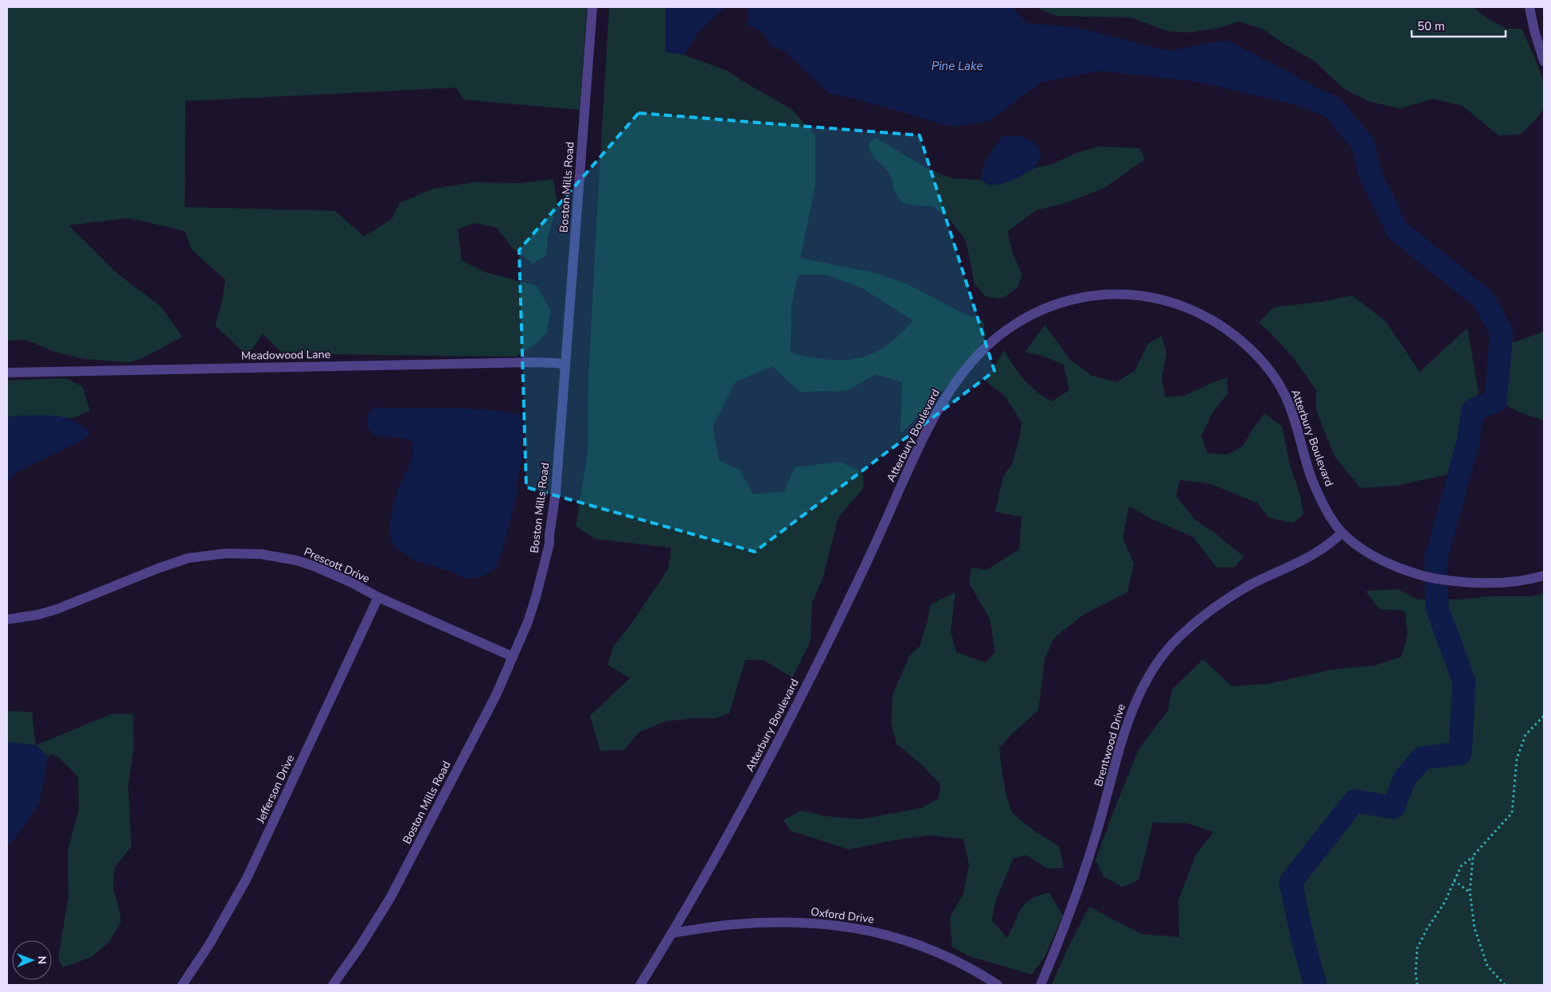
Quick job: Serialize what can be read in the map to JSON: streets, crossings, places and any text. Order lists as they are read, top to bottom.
{
  "streets": {
    "street": [
      "Boston Mills Road",
      "Meadowood Lane",
      "Atterbury Boulevard",
      "Prescott Drive",
      "Brentwood Drive",
      "Jefferson Drive",
      "Oxford Drive"
    ]
  },
  "crossings": [
    ["Boston Mills Road", "Meadowood Lane"],
    ["Boston Mills Road", "Prescott Drive"],
    ["Atterbury Boulevard", "Brentwood Drive"],
    ["Atterbury Boulevard", "Oxford Drive"],
    ["Prescott Drive", "Jefferson Drive"]
  ],
  "water": ["Pine Lake"],
  "scale_bar": "50 m",
  "north": "right"
}
